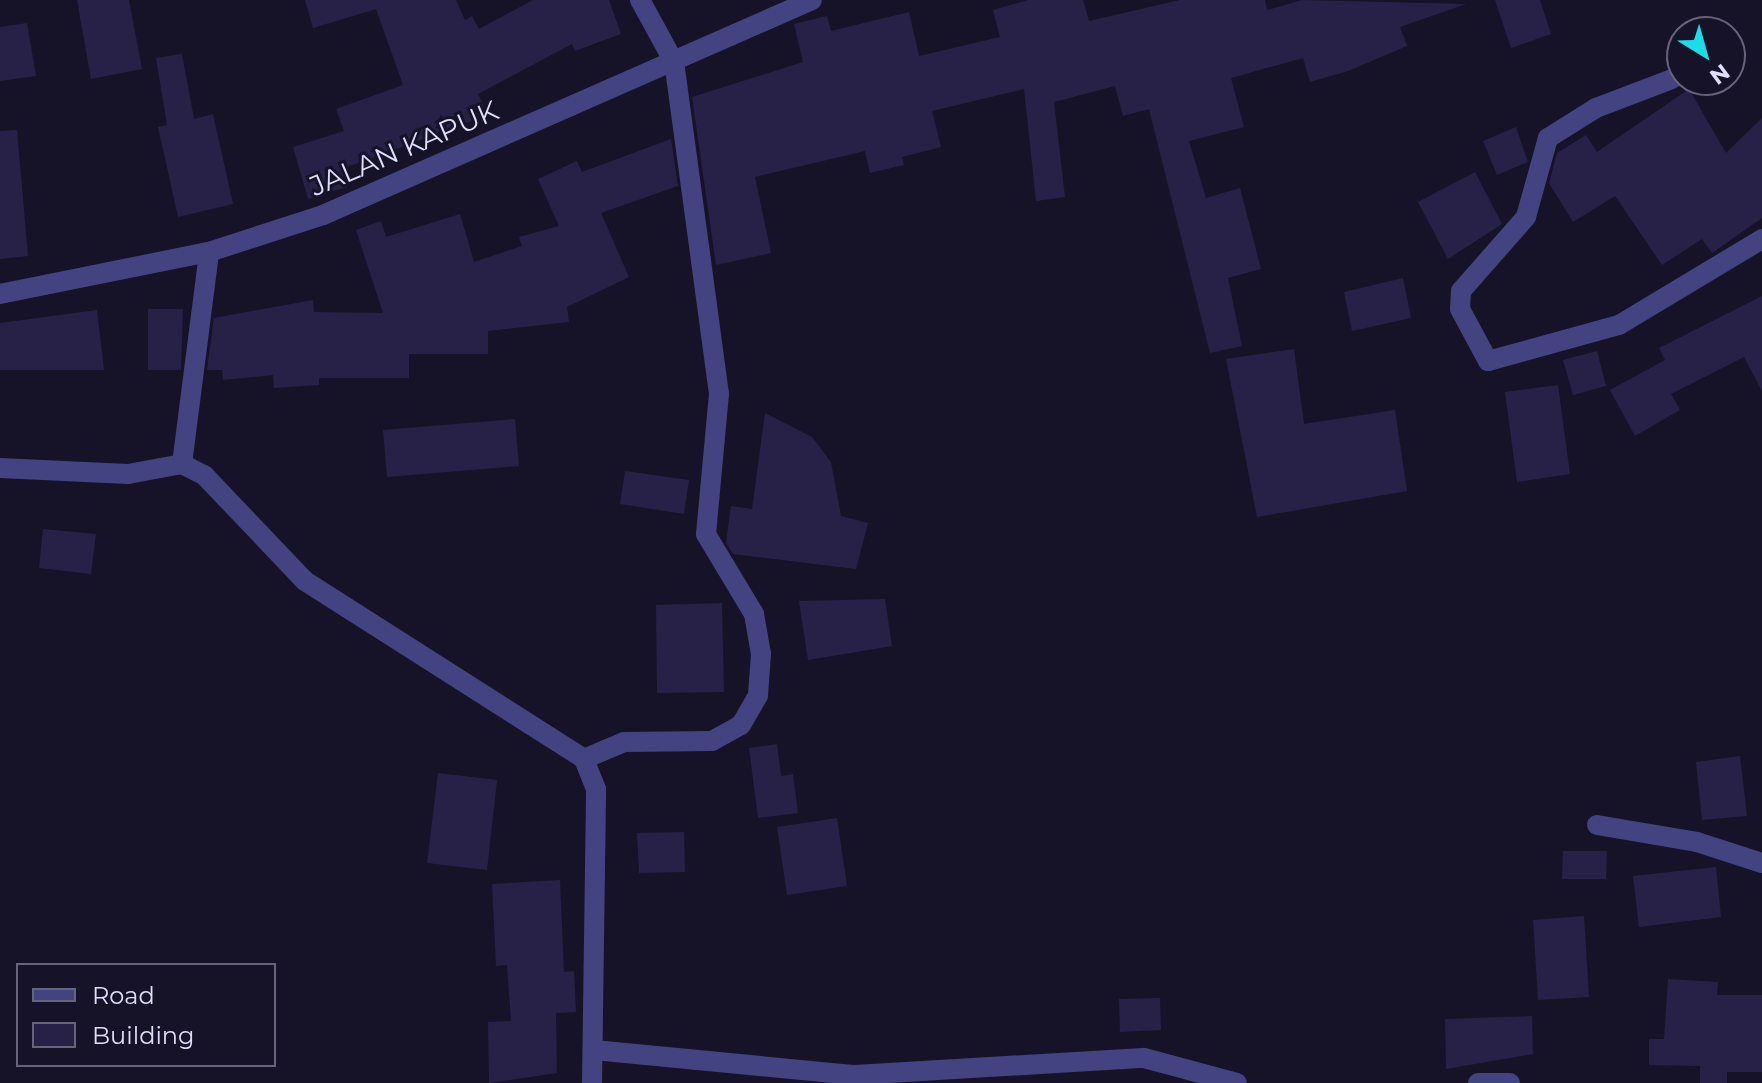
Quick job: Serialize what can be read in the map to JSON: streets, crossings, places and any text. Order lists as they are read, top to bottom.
{
  "streets": {
    "street": ["JALAN KAPUK"]
  },
  "legend": ["Road", "Building"],
  "north": "bottom right"
}
